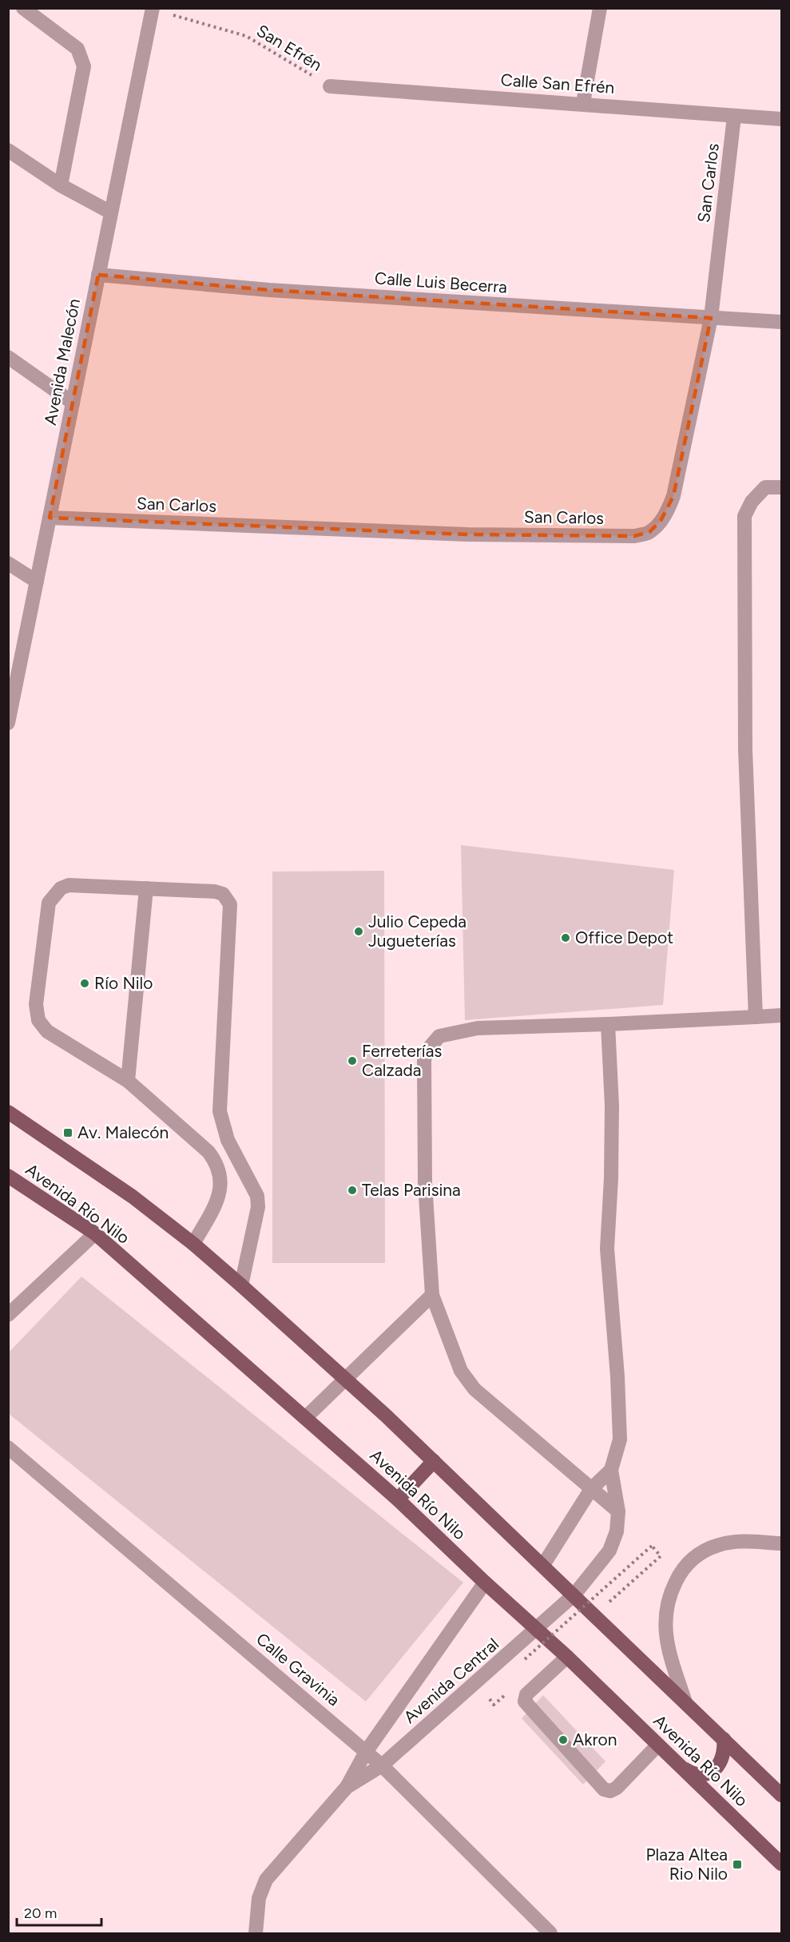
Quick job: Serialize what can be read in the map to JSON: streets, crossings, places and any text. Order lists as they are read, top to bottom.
{
  "streets": {
    "main road": ["Avenida Río Nilo"],
    "street": [
      "Calle San Efrén",
      "San Carlos",
      "Calle Luis Becerra",
      "Avenida Malecón",
      "Calle Gravinia",
      "Avenida Central"
    ],
    "path": ["San Efrén"]
  },
  "crossings": [
    ["San Efrén", "Calle San Efrén"],
    ["San Efrén", "Avenida Malecón"],
    ["Calle San Efrén", "San Carlos"],
    ["San Carlos", "Calle Luis Becerra"],
    ["San Carlos", "Avenida Malecón"],
    ["Calle Luis Becerra", "Avenida Malecón"],
    ["Avenida Río Nilo", "Avenida Central"],
    ["Calle Gravinia", "Avenida Central"]
  ],
  "places": {
    "other": [
      "Julio Cepeda Jugueterías",
      "Office Depot",
      "Río Nilo",
      "Ferreterías Calzada",
      "Telas Parisina",
      "Akron"
    ],
    "transit": ["Av. Malecón", "Plaza Altea Rio Nilo"]
  },
  "scale_bar": "20 m"
}
